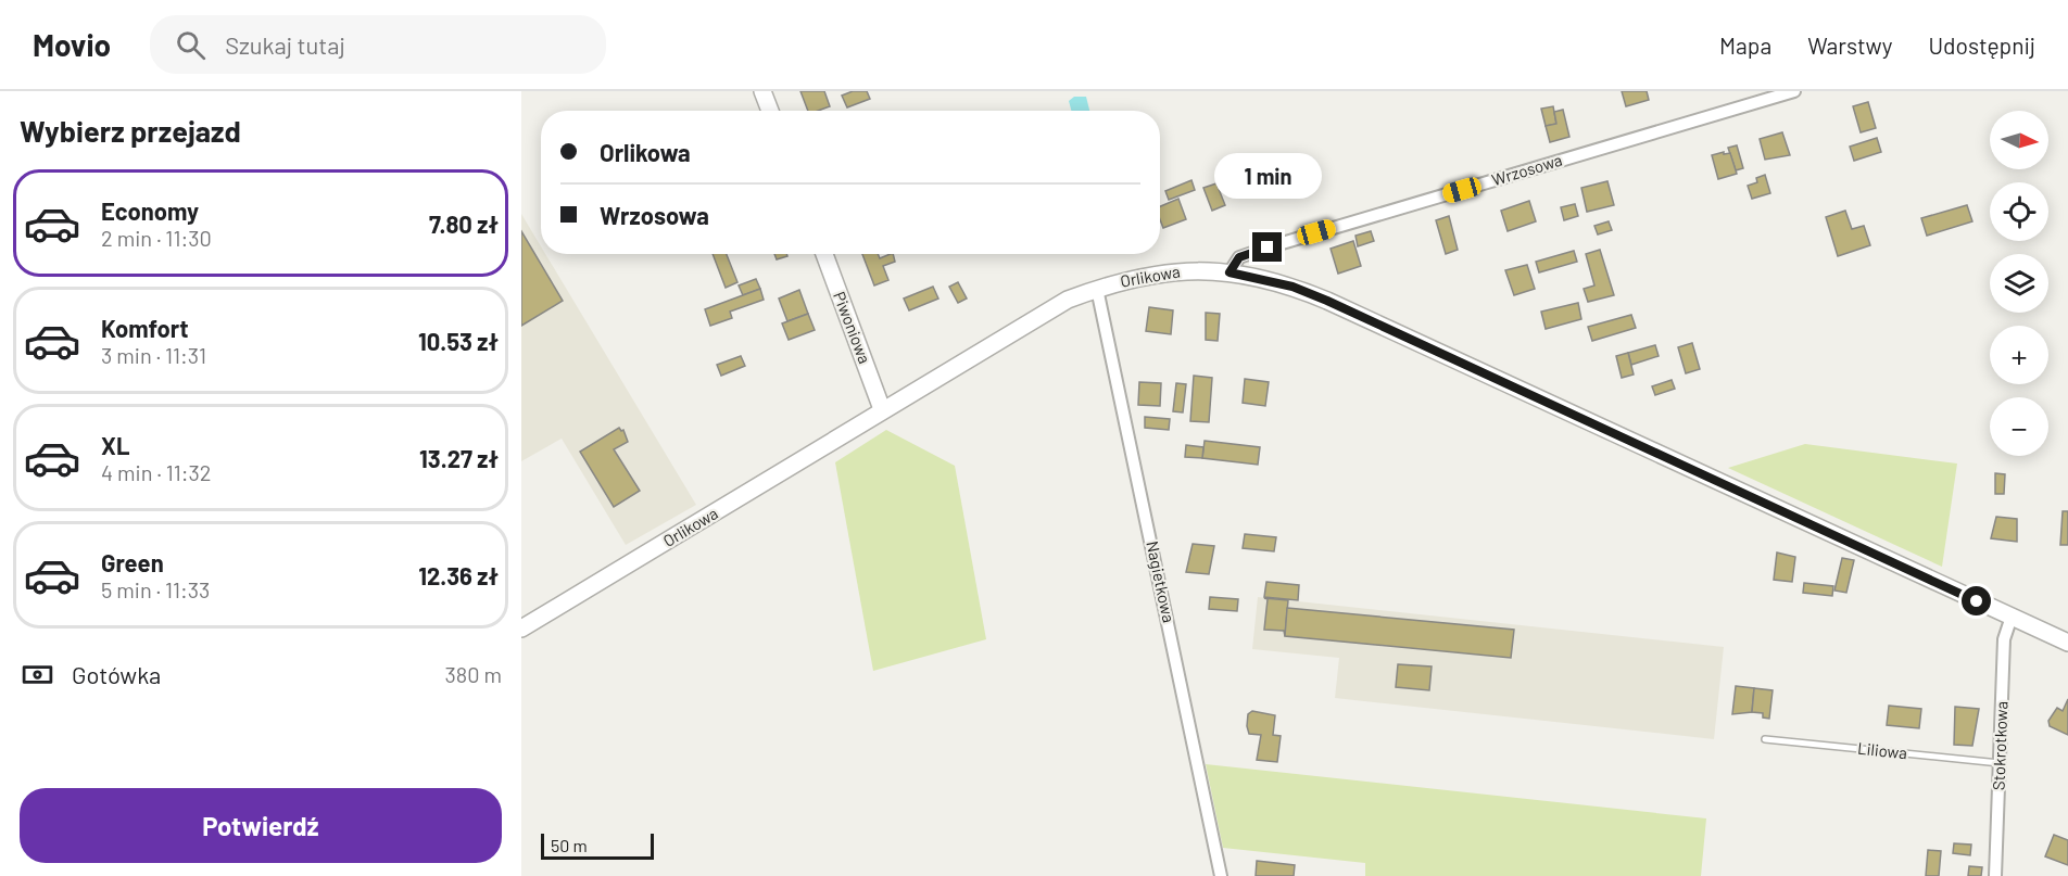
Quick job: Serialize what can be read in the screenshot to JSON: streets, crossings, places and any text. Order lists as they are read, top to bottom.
{
  "streets": {
    "street": [
      "Wrzosowa",
      "Orlikowa",
      "Piwoniowa",
      "Nagietkowa",
      "Stokrotkowa"
    ],
    "lane": ["Liliowa"]
  },
  "crossings": [
    ["Wrzosowa", "Orlikowa"],
    ["Orlikowa", "Piwoniowa"],
    ["Orlikowa", "Nagietkowa"],
    ["Orlikowa", "Stokrotkowa"],
    ["Stokrotkowa", "Liliowa"]
  ],
  "scale_bar": "50 m",
  "north": "right",
  "page": {
    "header": "Movio",
    "search": "Szukaj tutaj",
    "nav": ["Mapa", "Warstwy", "Udostępnij"],
    "heading": "Wybierz przejazd",
    "map_buttons": ["+", "−"],
    "banner": ["Orlikowa", "Wrzosowa"],
    "bubble": "1 min",
    "list": [
      {
        "name": "Economy",
        "note": "2 min · 11:30",
        "value": "7.80 zł"
      },
      {
        "name": "Komfort",
        "note": "3 min · 11:31",
        "value": "10.53 zł"
      },
      {
        "name": "XL",
        "note": "4 min · 11:32",
        "value": "13.27 zł"
      },
      {
        "name": "Green",
        "note": "5 min · 11:33",
        "value": "12.36 zł"
      }
    ],
    "pay": ["Gotówka", "380 m"],
    "buttons": "Potwierdź",
    "scale": "50 m"
  }
}
